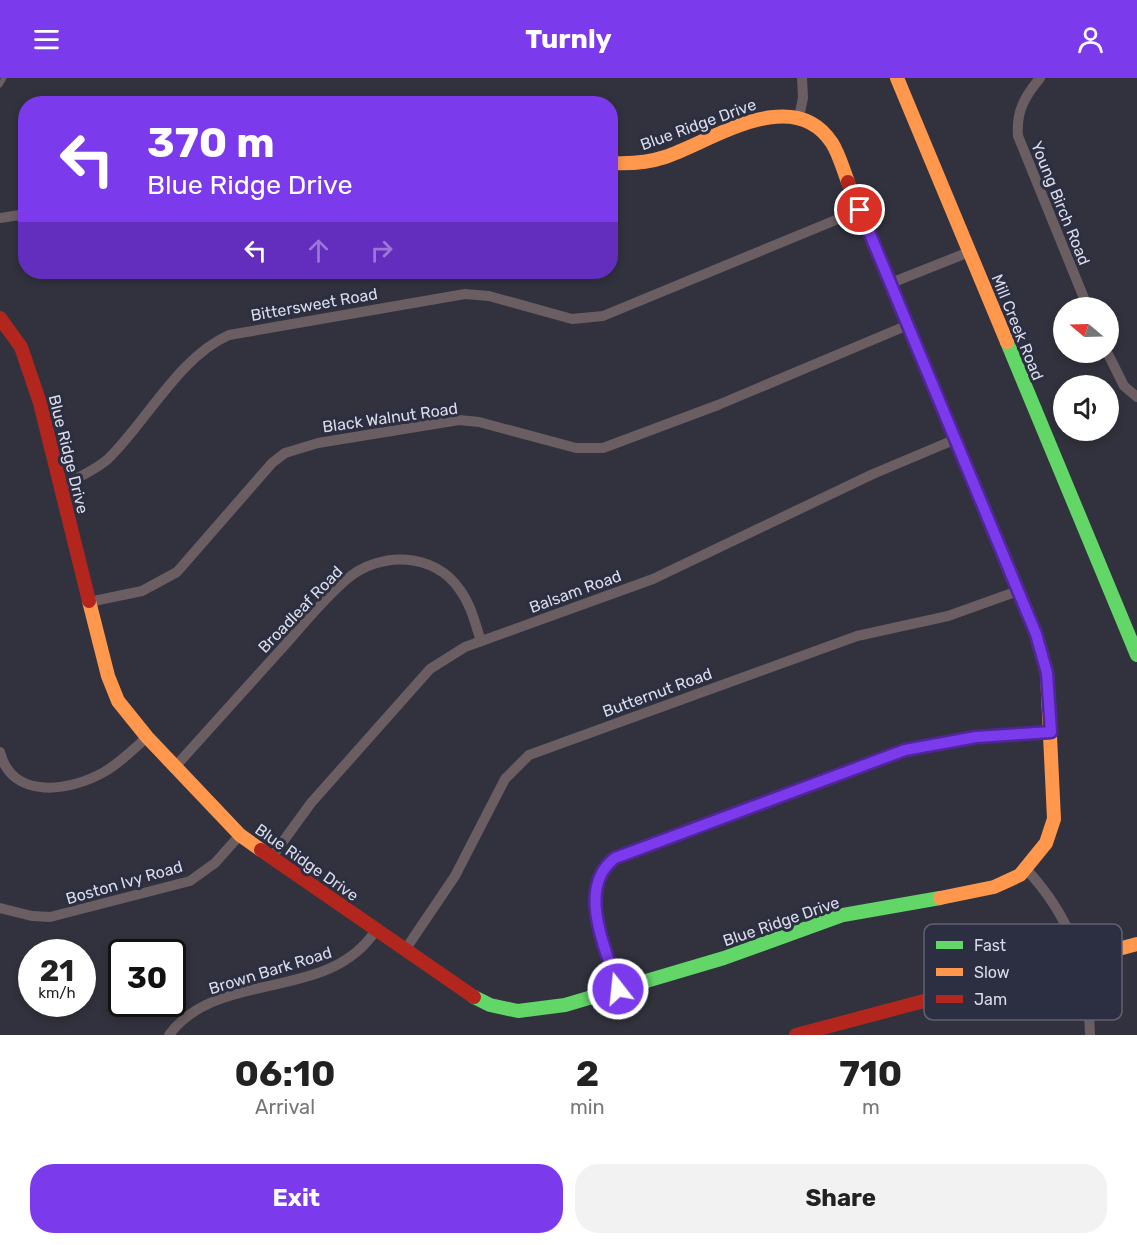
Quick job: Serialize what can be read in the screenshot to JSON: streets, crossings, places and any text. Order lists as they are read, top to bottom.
{
  "streets": {
    "street": [
      "Blue Ridge Drive",
      "Young Birch Road",
      "Bittersweet Road",
      "Mill Creek Road",
      "Black Walnut Road",
      "Balsam Road",
      "Broadleaf Road",
      "Butternut Road",
      "Boston Ivy Road",
      "Brown Bark Road"
    ]
  },
  "crossings": [
    ["Blue Ridge Drive", "Bittersweet Road"],
    ["Blue Ridge Drive", "Black Walnut Road"],
    ["Blue Ridge Drive", "Balsam Road"],
    ["Blue Ridge Drive", "Broadleaf Road"],
    ["Blue Ridge Drive", "Butternut Road"],
    ["Blue Ridge Drive", "Boston Ivy Road"],
    ["Blue Ridge Drive", "Brown Bark Road"],
    ["Balsam Road", "Broadleaf Road"]
  ],
  "legend": ["Fast", "Slow", "Jam"],
  "north": "left",
  "page": {
    "header": "Turnly",
    "turn": ["370 m", "Blue Ridge Drive"],
    "speed": "21 km/h",
    "limit": "30",
    "eta": [
      "06:10",
      "Arrival",
      "2",
      "min",
      "710",
      "m"
    ],
    "buttons": ["Exit", "Share"]
  }
}
